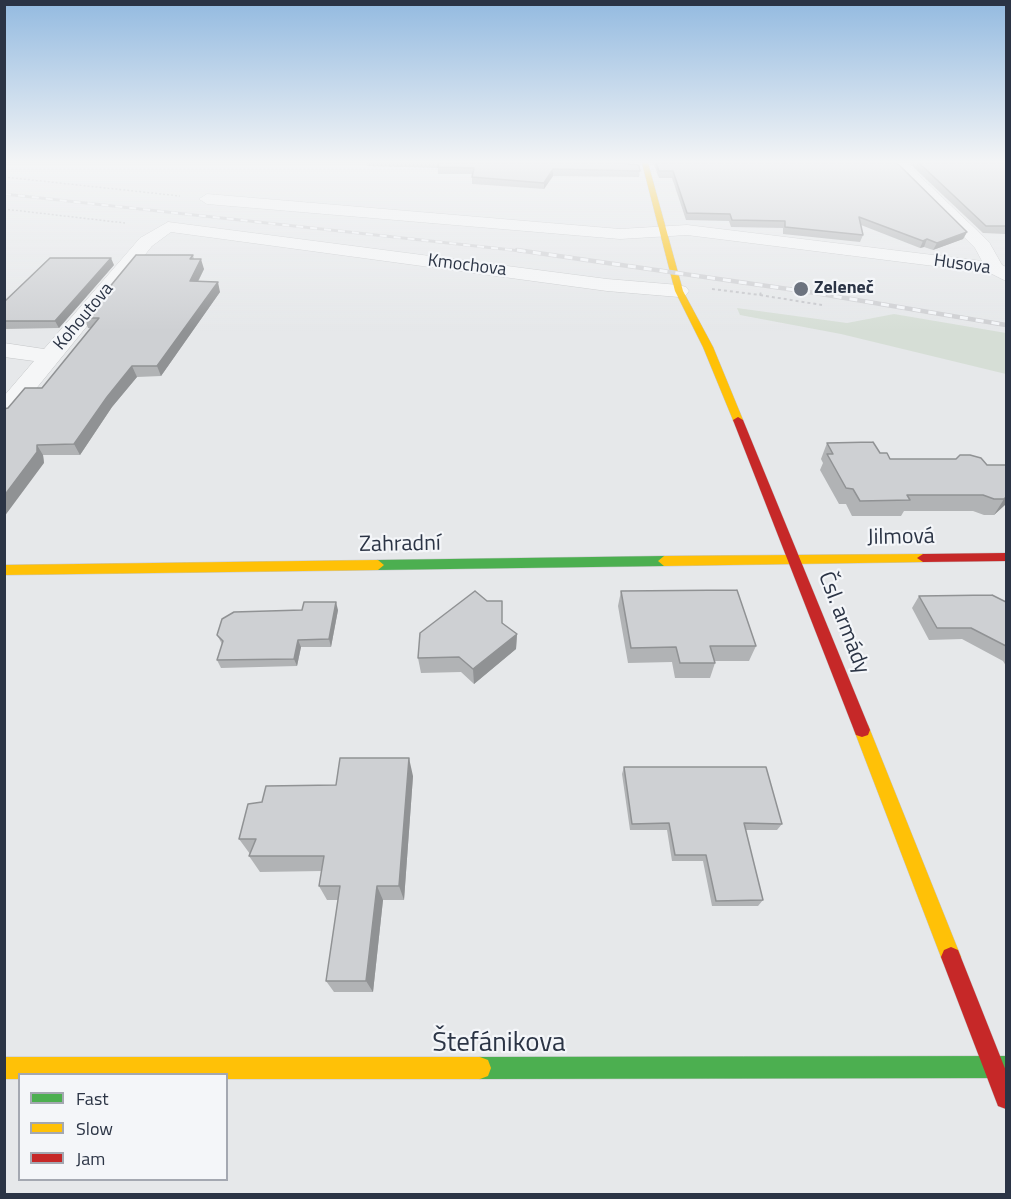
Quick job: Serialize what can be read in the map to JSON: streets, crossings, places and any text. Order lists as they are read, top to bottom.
{
  "streets": {
    "street": [
      "Husova",
      "Kmochova",
      "Kohoutova",
      "Jilmová",
      "Zahradní",
      "Čsl. armády",
      "Štefánikova"
    ]
  },
  "crossings": [
    ["Husova", "Čsl. armády"],
    ["Kmochova", "Kohoutova"],
    ["Kmochova", "Čsl. armády"],
    ["Jilmová", "Zahradní"],
    ["Jilmová", "Čsl. armády"],
    ["Zahradní", "Čsl. armády"],
    ["Čsl. armády", "Štefánikova"]
  ],
  "places": ["Zeleneč"],
  "legend": ["Fast", "Slow", "Jam"]
}
